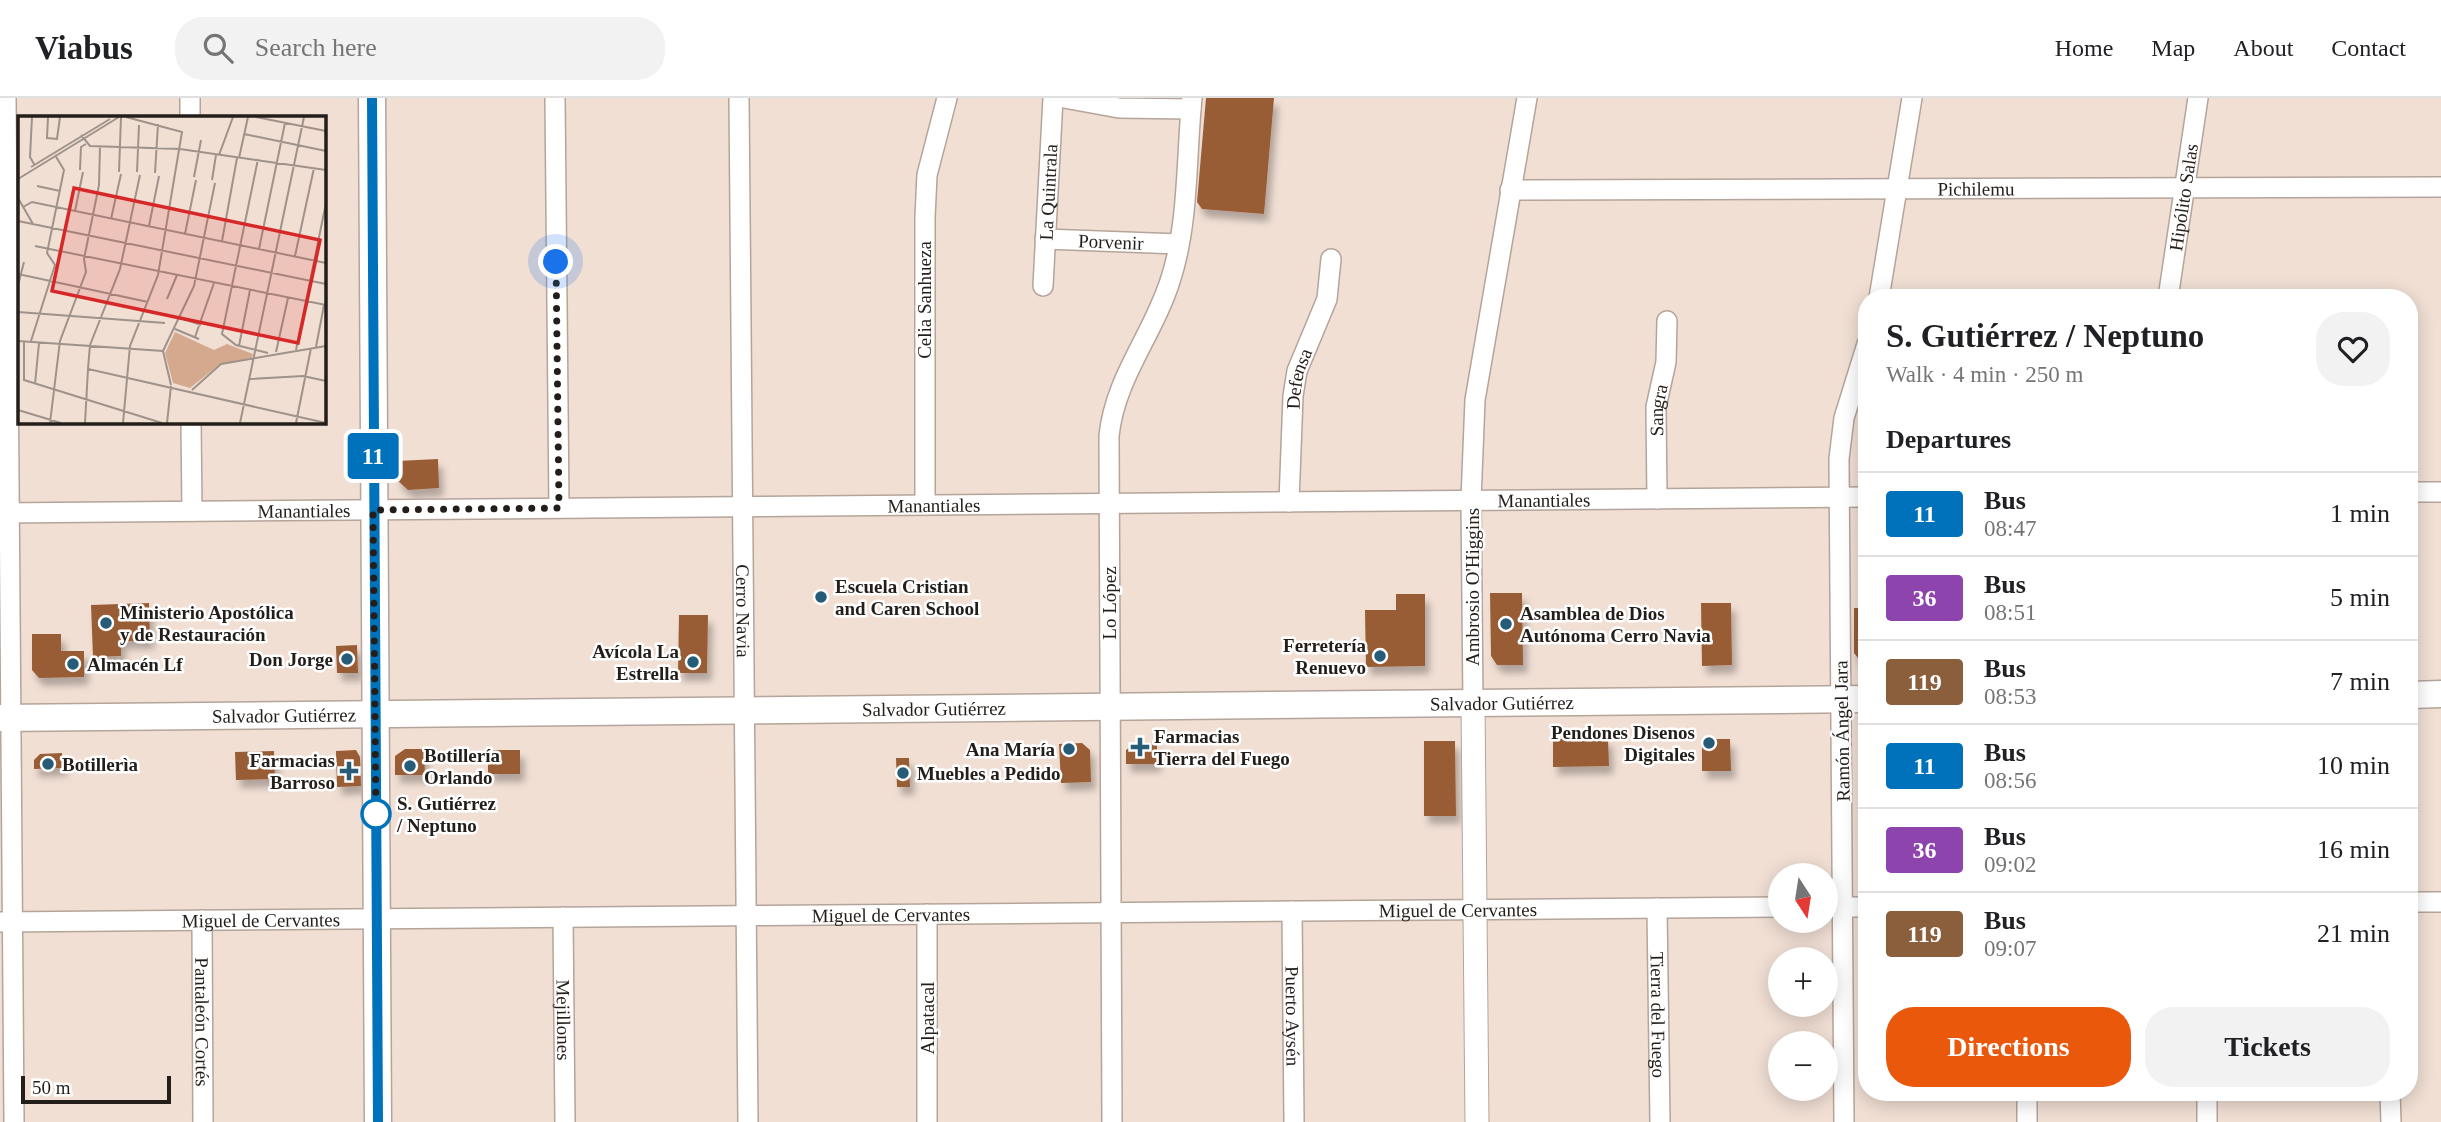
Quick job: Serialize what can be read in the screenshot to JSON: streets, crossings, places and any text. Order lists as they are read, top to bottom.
{
  "streets": {
    "main road": ["Salvador Gutiérrez"],
    "street": [
      "Pichilemu",
      "La Quintrala",
      "Hipólito Salas",
      "Porvenir",
      "Celia Sanhueza",
      "Defensa",
      "Sangra",
      "Manantiales",
      "Ambrosio O'Higgins",
      "Lo López",
      "Cerro Navia",
      "Ramón Ángel Jara",
      "Miguel de Cervantes",
      "Tierra del Fuego",
      "Puerto Aysén",
      "Alpatacal",
      "Mejillones",
      "Pantaleón Cortés"
    ]
  },
  "crossings": [
    ["Pichilemu", "Hipólito Salas"],
    ["Pichilemu", "Ambrosio O'Higgins"],
    ["La Quintrala", "Porvenir"],
    ["Porvenir", "Lo López"],
    ["Celia Sanhueza", "Manantiales"],
    ["Defensa", "Manantiales"],
    ["Sangra", "Manantiales"],
    ["Manantiales", "Ambrosio O'Higgins"],
    ["Manantiales", "Lo López"],
    ["Manantiales", "Cerro Navia"],
    ["Manantiales", "Ramón Ángel Jara"],
    ["Ambrosio O'Higgins", "Salvador Gutiérrez"],
    ["Ambrosio O'Higgins", "Miguel de Cervantes"],
    ["Lo López", "Salvador Gutiérrez"],
    ["Lo López", "Miguel de Cervantes"],
    ["Cerro Navia", "Salvador Gutiérrez"],
    ["Cerro Navia", "Miguel de Cervantes"],
    ["Salvador Gutiérrez", "Ramón Ángel Jara"],
    ["Miguel de Cervantes", "Tierra del Fuego"],
    ["Miguel de Cervantes", "Puerto Aysén"],
    ["Miguel de Cervantes", "Alpatacal"],
    ["Miguel de Cervantes", "Mejillones"],
    ["Miguel de Cervantes", "Pantaleón Cortés"]
  ],
  "places": {
    "other": [
      "Escuela Cristian and Caren School",
      "Ministerio Apostólica y de Restauración",
      "Asamblea de Dios Autónoma Cerro Navia",
      "Ferretería Renuevo",
      "Don Jorge",
      "Avícola La Estrella",
      "Almacén Lf",
      "Pendones Disenos Digitales",
      "Ana María",
      "Botillerìa",
      "Botillería Orlando",
      "Muebles a Pedido",
      "S. Gutiérrez / Neptuno"
    ],
    "health": ["Farmacias Tierra del Fuego", "Farmacias Barroso"]
  },
  "lines": ["bus line 11"],
  "scale_bar": "50 m",
  "north": "bottom",
  "page": {
    "header": "Viabus",
    "search": "Search here",
    "nav": [
      "Home",
      "Map",
      "About",
      "Contact"
    ],
    "on_map": "11",
    "heading": [
      ["S. Gutiérrez / Neptuno", "Walk · 4 min · 250 m"],
      "Departures"
    ],
    "list": [
      {
        "mark": "11",
        "name": "Bus",
        "note": "08:47",
        "value": "1 min"
      },
      {
        "mark": "36",
        "name": "Bus",
        "note": "08:51",
        "value": "5 min"
      },
      {
        "mark": "119",
        "name": "Bus",
        "note": "08:53",
        "value": "7 min"
      },
      {
        "mark": "11",
        "name": "Bus",
        "note": "08:56",
        "value": "10 min"
      },
      {
        "mark": "36",
        "name": "Bus",
        "note": "09:02",
        "value": "16 min"
      },
      {
        "mark": "119",
        "name": "Bus",
        "note": "09:07",
        "value": "21 min"
      }
    ],
    "map_buttons": ["+", "−"],
    "buttons": ["Directions", "Tickets"],
    "scale": "50 m"
  }
}
